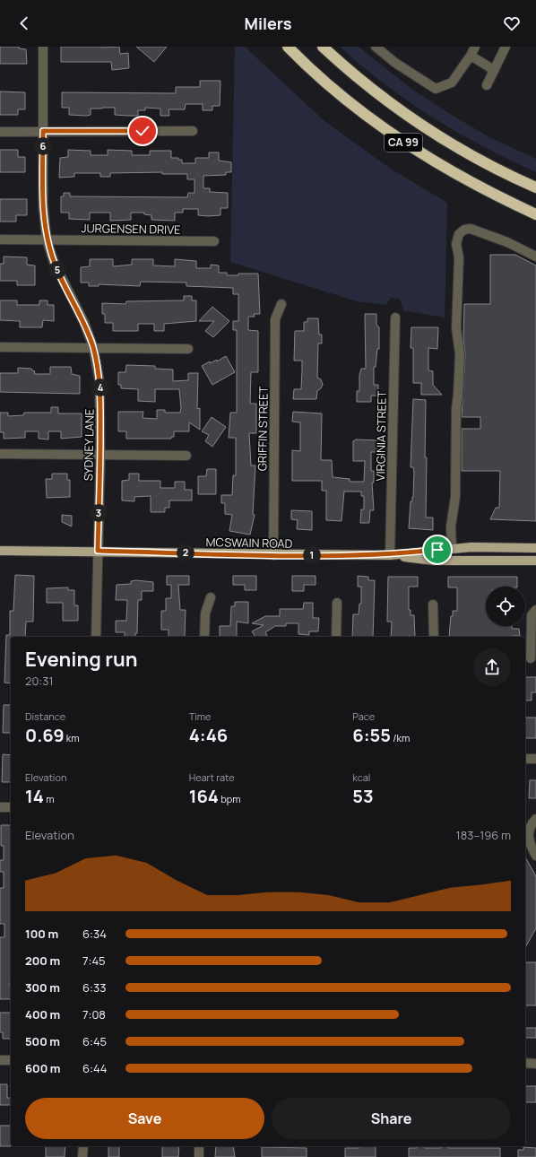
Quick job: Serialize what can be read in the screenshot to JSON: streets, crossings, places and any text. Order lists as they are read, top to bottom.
{
  "streets": {
    "highway": ["CA 99"],
    "main road": ["MCSWAIN ROAD"],
    "street": [
      "JURGENSEN DRIVE",
      "GRIFFIN STREET",
      "VIRGINIA STREET",
      "SYDNEY LANE"
    ]
  },
  "crossings": [
    ["JURGENSEN DRIVE", "SYDNEY LANE"],
    ["GRIFFIN STREET", "MCSWAIN ROAD"],
    ["VIRGINIA STREET", "MCSWAIN ROAD"],
    ["SYDNEY LANE", "MCSWAIN ROAD"]
  ],
  "page": {
    "header": "Milers",
    "pins": [
      "6",
      "5",
      "4",
      "3",
      "2",
      "1"
    ],
    "heading": ["Evening run", "20:31"],
    "stats": [
      ["Distance", "0.69 km"],
      ["Time", "4:46"],
      ["Pace", "6:55 /km"],
      ["Elevation", "14 m"],
      ["Heart rate", "164 bpm"],
      ["kcal", "53"]
    ],
    "chart": ["Elevation", "183–196 m"],
    "list": [
      {
        "name": "100 m",
        "note": "6:34"
      },
      {
        "name": "200 m",
        "note": "7:45"
      },
      {
        "name": "300 m",
        "note": "6:33"
      },
      {
        "name": "400 m",
        "note": "7:08"
      },
      {
        "name": "500 m",
        "note": "6:45"
      },
      {
        "name": "600 m",
        "note": "6:44"
      }
    ],
    "buttons": ["Save", "Share"]
  }
}
